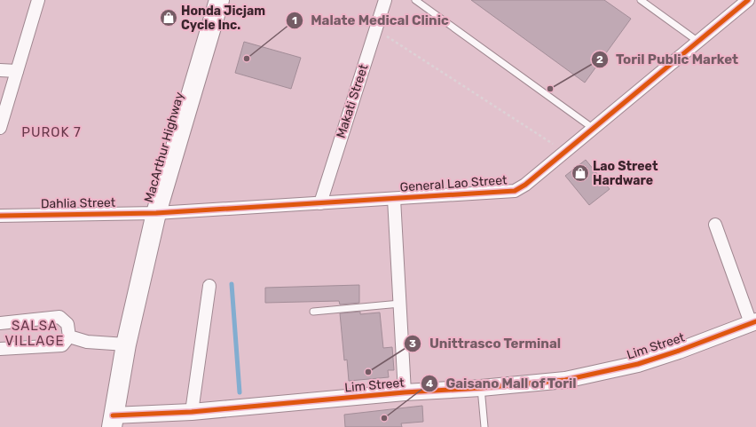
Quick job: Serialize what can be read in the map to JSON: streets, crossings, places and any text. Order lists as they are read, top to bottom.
{
  "streets": {
    "highway": ["MacArthur Highway"],
    "street": [
      "Makati Street",
      "General Lao Street",
      "Dahlia Street",
      "Lim Street"
    ]
  },
  "crossings": [
    ["Makati Street", "General Lao Street"],
    ["MacArthur Highway", "General Lao Street"],
    ["MacArthur Highway", "Dahlia Street"],
    ["MacArthur Highway", "Lim Street"],
    ["General Lao Street", "Dahlia Street"]
  ],
  "districts": ["PUROK 7", "SALSA VILLAGE"],
  "places": {
    "shop": ["Honda Jicjam Cycle Inc.", "Lao Street Hardware"],
    "other": [
      "Malate Medical Clinic",
      "Toril Public Market",
      "Unittrasco Terminal",
      "Gaisano Mall of Toril"
    ]
  }
}
